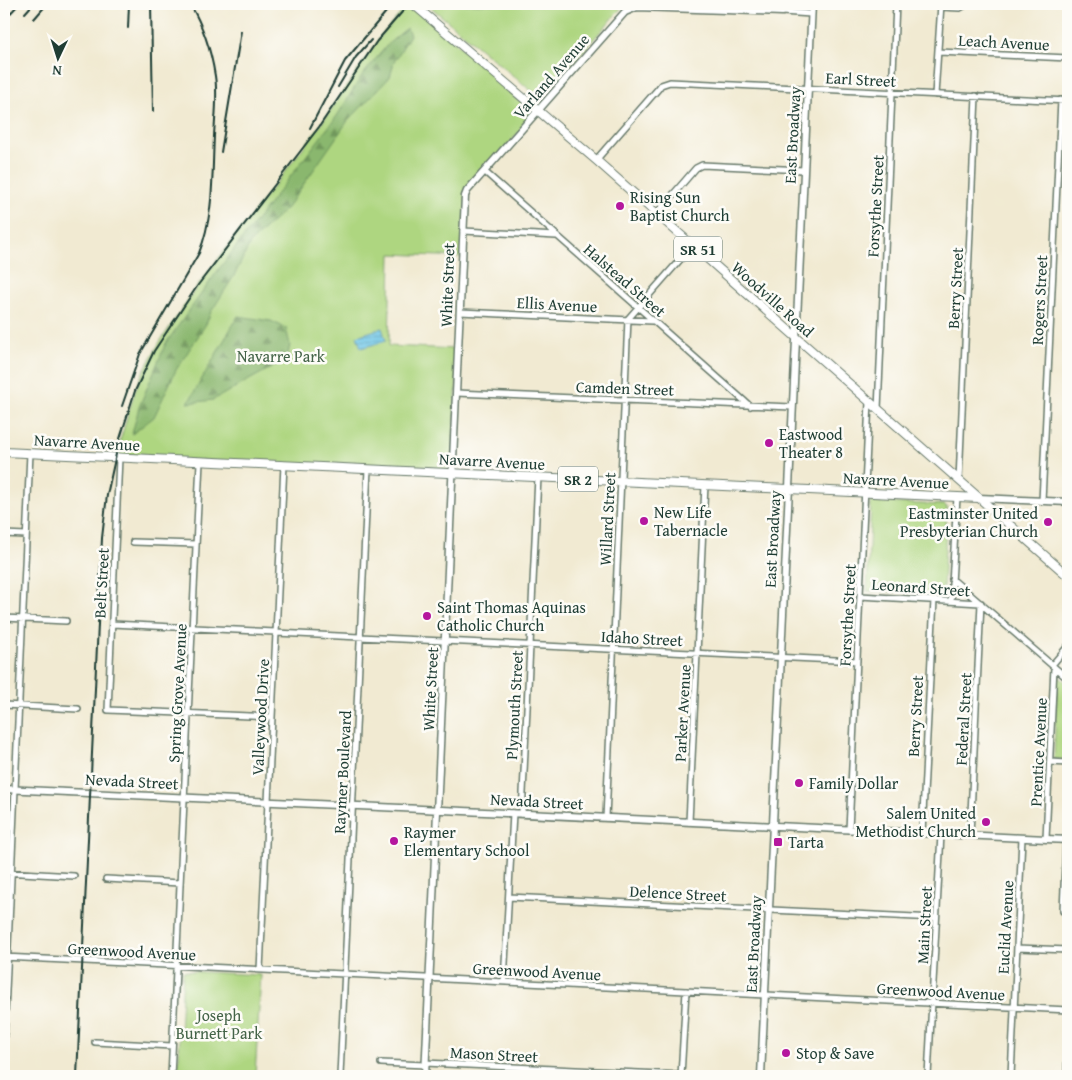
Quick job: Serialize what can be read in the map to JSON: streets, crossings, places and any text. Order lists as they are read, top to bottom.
{
  "streets": {
    "main road": [
      "SR 51",
      "Woodville Road",
      "Navarre Avenue",
      "SR 2"
    ],
    "street": [
      "Leach Avenue",
      "Varland Avenue",
      "Earl Street",
      "East Broadway",
      "Forsythe Street",
      "Halstead Street",
      "White Street",
      "Berry Street",
      "Rogers Street",
      "Ellis Avenue",
      "Camden Street",
      "Willard Street",
      "Belt Street",
      "Leonard Street",
      "Idaho Street",
      "Spring Grove Avenue",
      "Plymouth Street",
      "Parker Avenue",
      "Valleywood Drive",
      "Federal Street",
      "Prentice Avenue",
      "Raymer Boulevard",
      "Nevada Street",
      "Delence Street",
      "Main Street",
      "Euclid Avenue",
      "Greenwood Avenue",
      "Mason Street"
    ]
  },
  "crossings": [
    ["Varland Avenue", "East Broadway"],
    ["Varland Avenue", "Halstead Street"],
    ["Varland Avenue", "White Street"],
    ["Varland Avenue", "Woodville Road"],
    ["Earl Street", "East Broadway"],
    ["Earl Street", "Forsythe Street"],
    ["Earl Street", "Berry Street"],
    ["Earl Street", "Woodville Road"],
    ["Earl Street", "Rogers Street"],
    ["East Broadway", "Woodville Road"],
    ["East Broadway", "Camden Street"],
    ["East Broadway", "Navarre Avenue"],
    ["East Broadway", "Idaho Street"],
    ["East Broadway", "Nevada Street"],
    ["East Broadway", "Delence Street"],
    ["East Broadway", "Greenwood Avenue"],
    ["Forsythe Street", "Woodville Road"],
    ["Forsythe Street", "Navarre Avenue"],
    ["Forsythe Street", "Leonard Street"],
    ["Forsythe Street", "Idaho Street"],
    ["Forsythe Street", "Nevada Street"],
    ["Halstead Street", "Ellis Avenue"],
    ["Halstead Street", "Camden Street"],
    ["White Street", "Ellis Avenue"],
    ["White Street", "Camden Street"],
    ["White Street", "Navarre Avenue"],
    ["White Street", "Idaho Street"],
    ["White Street", "Nevada Street"],
    ["White Street", "Greenwood Avenue"],
    ["White Street", "Mason Street"],
    ["Berry Street", "Woodville Road"],
    ["Berry Street", "Leonard Street"],
    ["Berry Street", "Nevada Street"],
    ["Woodville Road", "Navarre Avenue"],
    ["Rogers Street", "Navarre Avenue"],
    ["Ellis Avenue", "Willard Street"],
    ["Camden Street", "Willard Street"],
    ["Navarre Avenue", "Willard Street"],
    ["Navarre Avenue", "Belt Street"],
    ["Navarre Avenue", "Spring Grove Avenue"],
    ["Navarre Avenue", "Plymouth Street"],
    ["Navarre Avenue", "Parker Avenue"],
    ["Navarre Avenue", "Valleywood Drive"],
    ["Navarre Avenue", "Raymer Boulevard"],
    ["Willard Street", "Idaho Street"],
    ["Willard Street", "Nevada Street"],
    ["Belt Street", "Idaho Street"],
    ["Belt Street", "Spring Grove Avenue"],
    ["Leonard Street", "Federal Street"],
    ["Leonard Street", "Prentice Avenue"],
    ["Idaho Street", "Spring Grove Avenue"],
    ["Idaho Street", "Plymouth Street"],
    ["Idaho Street", "Parker Avenue"],
    ["Idaho Street", "Valleywood Drive"],
    ["Idaho Street", "Raymer Boulevard"],
    ["Spring Grove Avenue", "Nevada Street"],
    ["Spring Grove Avenue", "Greenwood Avenue"],
    ["Plymouth Street", "Nevada Street"],
    ["Parker Avenue", "Nevada Street"],
    ["Valleywood Drive", "Nevada Street"],
    ["Valleywood Drive", "Greenwood Avenue"],
    ["Federal Street", "Nevada Street"],
    ["Prentice Avenue", "Nevada Street"],
    ["Raymer Boulevard", "Nevada Street"],
    ["Raymer Boulevard", "Greenwood Avenue"],
    ["Nevada Street", "Main Street"],
    ["Nevada Street", "Euclid Avenue"],
    ["Delence Street", "Main Street"],
    ["Main Street", "Greenwood Avenue"],
    ["Euclid Avenue", "Greenwood Avenue"]
  ],
  "parks": ["Navarre Park", "Joseph Burnett Park"],
  "places": {
    "other": [
      "Rising Sun Baptist Church",
      "Eastwood Theater 8",
      "New Life Tabernacle",
      "Eastminster United Presbyterian Church",
      "Saint Thomas Aquinas Catholic Church",
      "Family Dollar",
      "Salem United Methodist Church",
      "Raymer Elementary School",
      "Stop & Save"
    ],
    "transit": ["Tarta"]
  },
  "north": "bottom"
}
